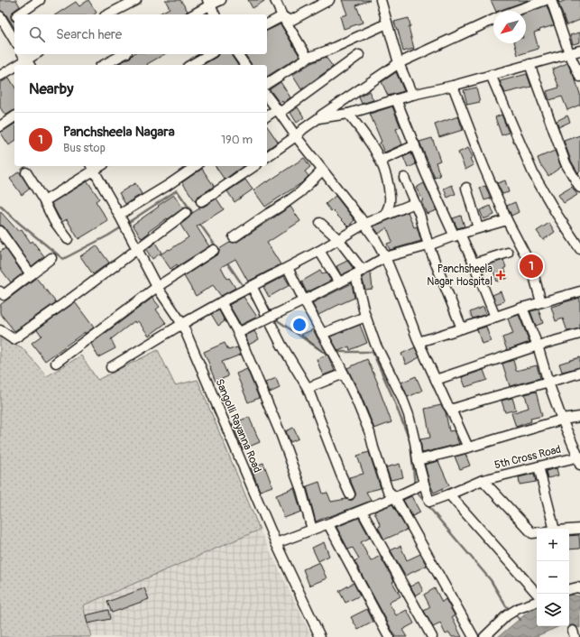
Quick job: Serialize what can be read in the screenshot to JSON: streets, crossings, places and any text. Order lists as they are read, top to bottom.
{
  "streets": {
    "street": ["Sangolli Rayanna Road", "5th Cross Road"]
  },
  "places": {
    "health": ["Panchsheela Nagar Hospital"]
  },
  "north": "bottom left",
  "page": {
    "search": "Search here",
    "heading": "Nearby",
    "list": [
      {
        "mark": "1",
        "name": "Panchsheela Nagara",
        "note": "Bus stop",
        "value": "190 m"
      }
    ],
    "pins": "1",
    "map_buttons": ["+", "−"]
  }
}
